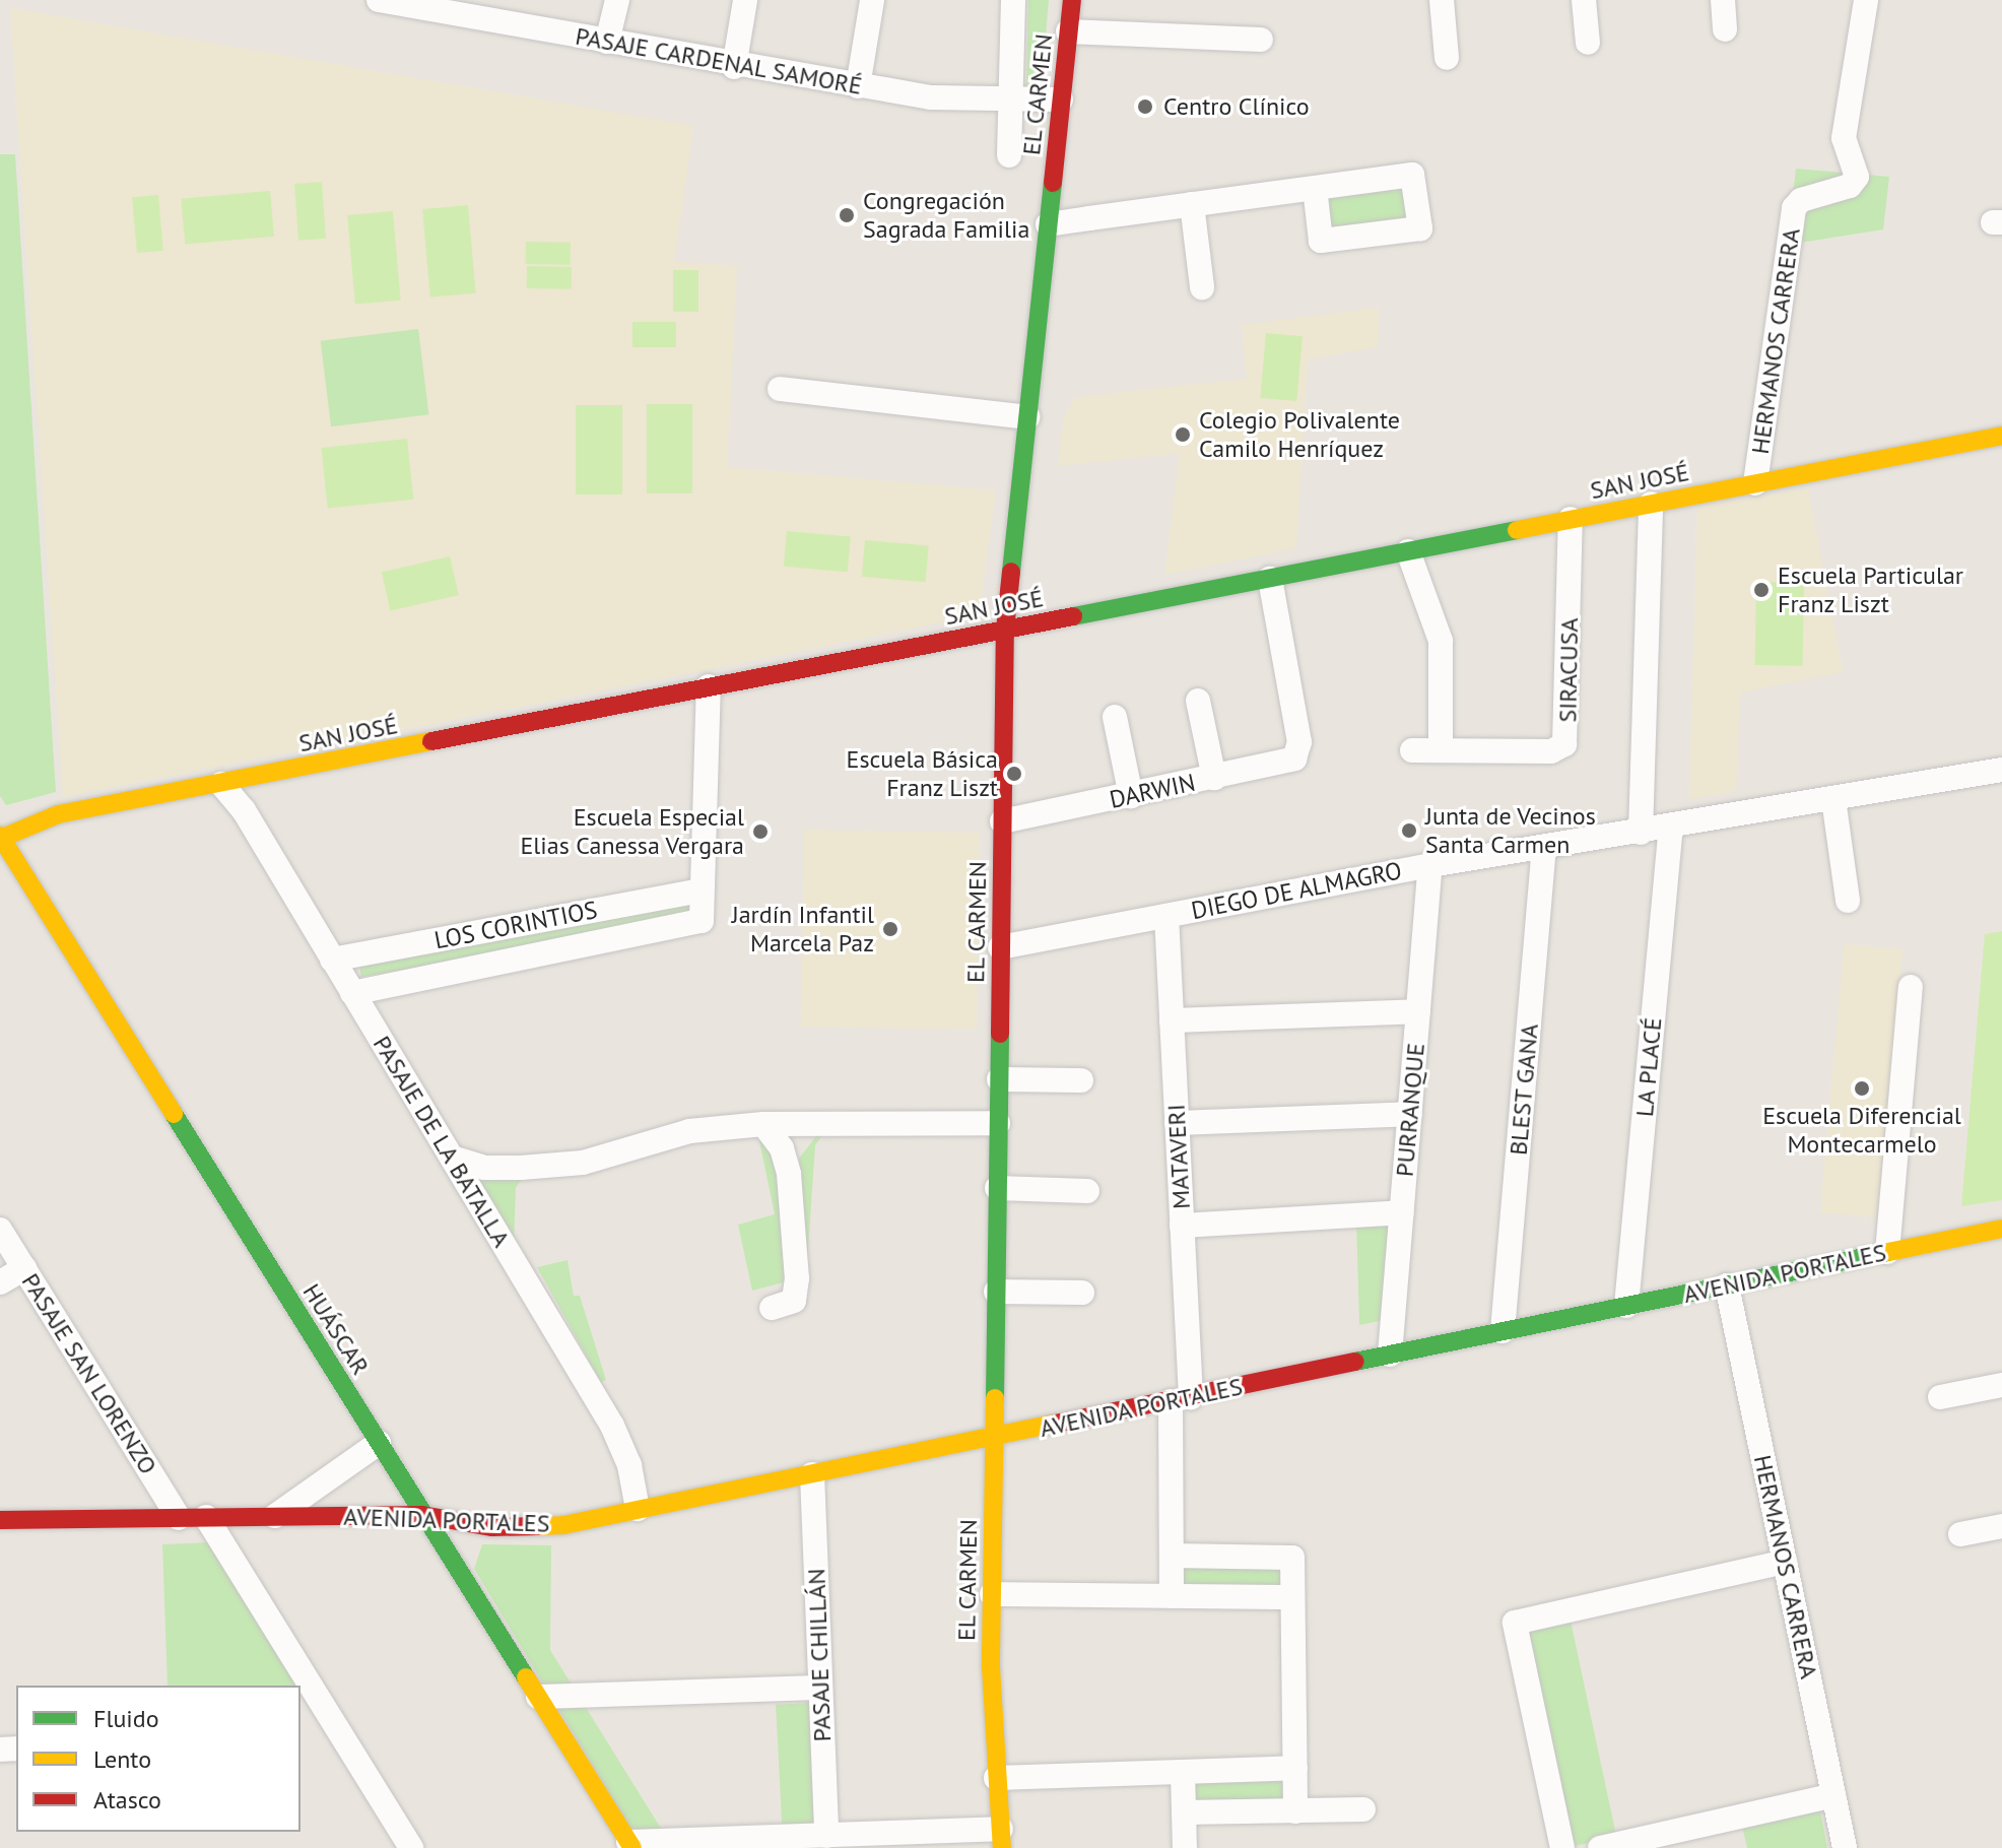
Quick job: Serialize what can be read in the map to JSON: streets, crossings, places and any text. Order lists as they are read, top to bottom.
{
  "streets": {
    "main road": [
      "EL CARMEN",
      "SAN JOSÉ",
      "AVENIDA PORTALES",
      "HUÁSCAR"
    ],
    "street": [
      "PASAJE CARDENAL SAMORÉ",
      "HERMANOS CARRERA",
      "SIRACUSA",
      "DARWIN",
      "DIEGO DE ALMAGRO",
      "LOS CORINTIOS",
      "LA PLACÉ",
      "BLEST GANA",
      "PURRANQUE",
      "PASAJE DE LA BATALLA",
      "MATAVERI",
      "PASAJE SAN LORENZO",
      "PASAJE CHILLÁN"
    ]
  },
  "crossings": [
    ["PASAJE CARDENAL SAMORÉ", "EL CARMEN"],
    ["EL CARMEN", "SAN JOSÉ"],
    ["EL CARMEN", "DARWIN"],
    ["EL CARMEN", "DIEGO DE ALMAGRO"],
    ["EL CARMEN", "AVENIDA PORTALES"],
    ["HERMANOS CARRERA", "SAN JOSÉ"],
    ["HERMANOS CARRERA", "AVENIDA PORTALES"],
    ["SAN JOSÉ", "SIRACUSA"],
    ["SAN JOSÉ", "DARWIN"],
    ["SAN JOSÉ", "PASAJE DE LA BATALLA"],
    ["SAN JOSÉ", "HUÁSCAR"],
    ["DIEGO DE ALMAGRO", "LA PLACÉ"],
    ["DIEGO DE ALMAGRO", "BLEST GANA"],
    ["DIEGO DE ALMAGRO", "PURRANQUE"],
    ["DIEGO DE ALMAGRO", "MATAVERI"],
    ["LOS CORINTIOS", "PASAJE DE LA BATALLA"],
    ["LA PLACÉ", "AVENIDA PORTALES"],
    ["BLEST GANA", "AVENIDA PORTALES"],
    ["PURRANQUE", "AVENIDA PORTALES"],
    ["PASAJE DE LA BATALLA", "AVENIDA PORTALES"],
    ["MATAVERI", "AVENIDA PORTALES"],
    ["AVENIDA PORTALES", "HUÁSCAR"],
    ["AVENIDA PORTALES", "PASAJE SAN LORENZO"],
    ["AVENIDA PORTALES", "PASAJE CHILLÁN"]
  ],
  "places": [
    "Centro Clínico",
    "Congregación Sagrada Familia",
    "Colegio Polivalente Camilo Henríquez",
    "Escuela Particular Franz Liszt",
    "Escuela Básica Franz Liszt",
    "Junta de Vecinos Santa Carmen",
    "Escuela Especial Elias Canessa Vergara",
    "Jardín Infantil Marcela Paz",
    "Escuela Diferencial Montecarmelo"
  ],
  "legend": ["Fluido", "Lento", "Atasco"]
}
